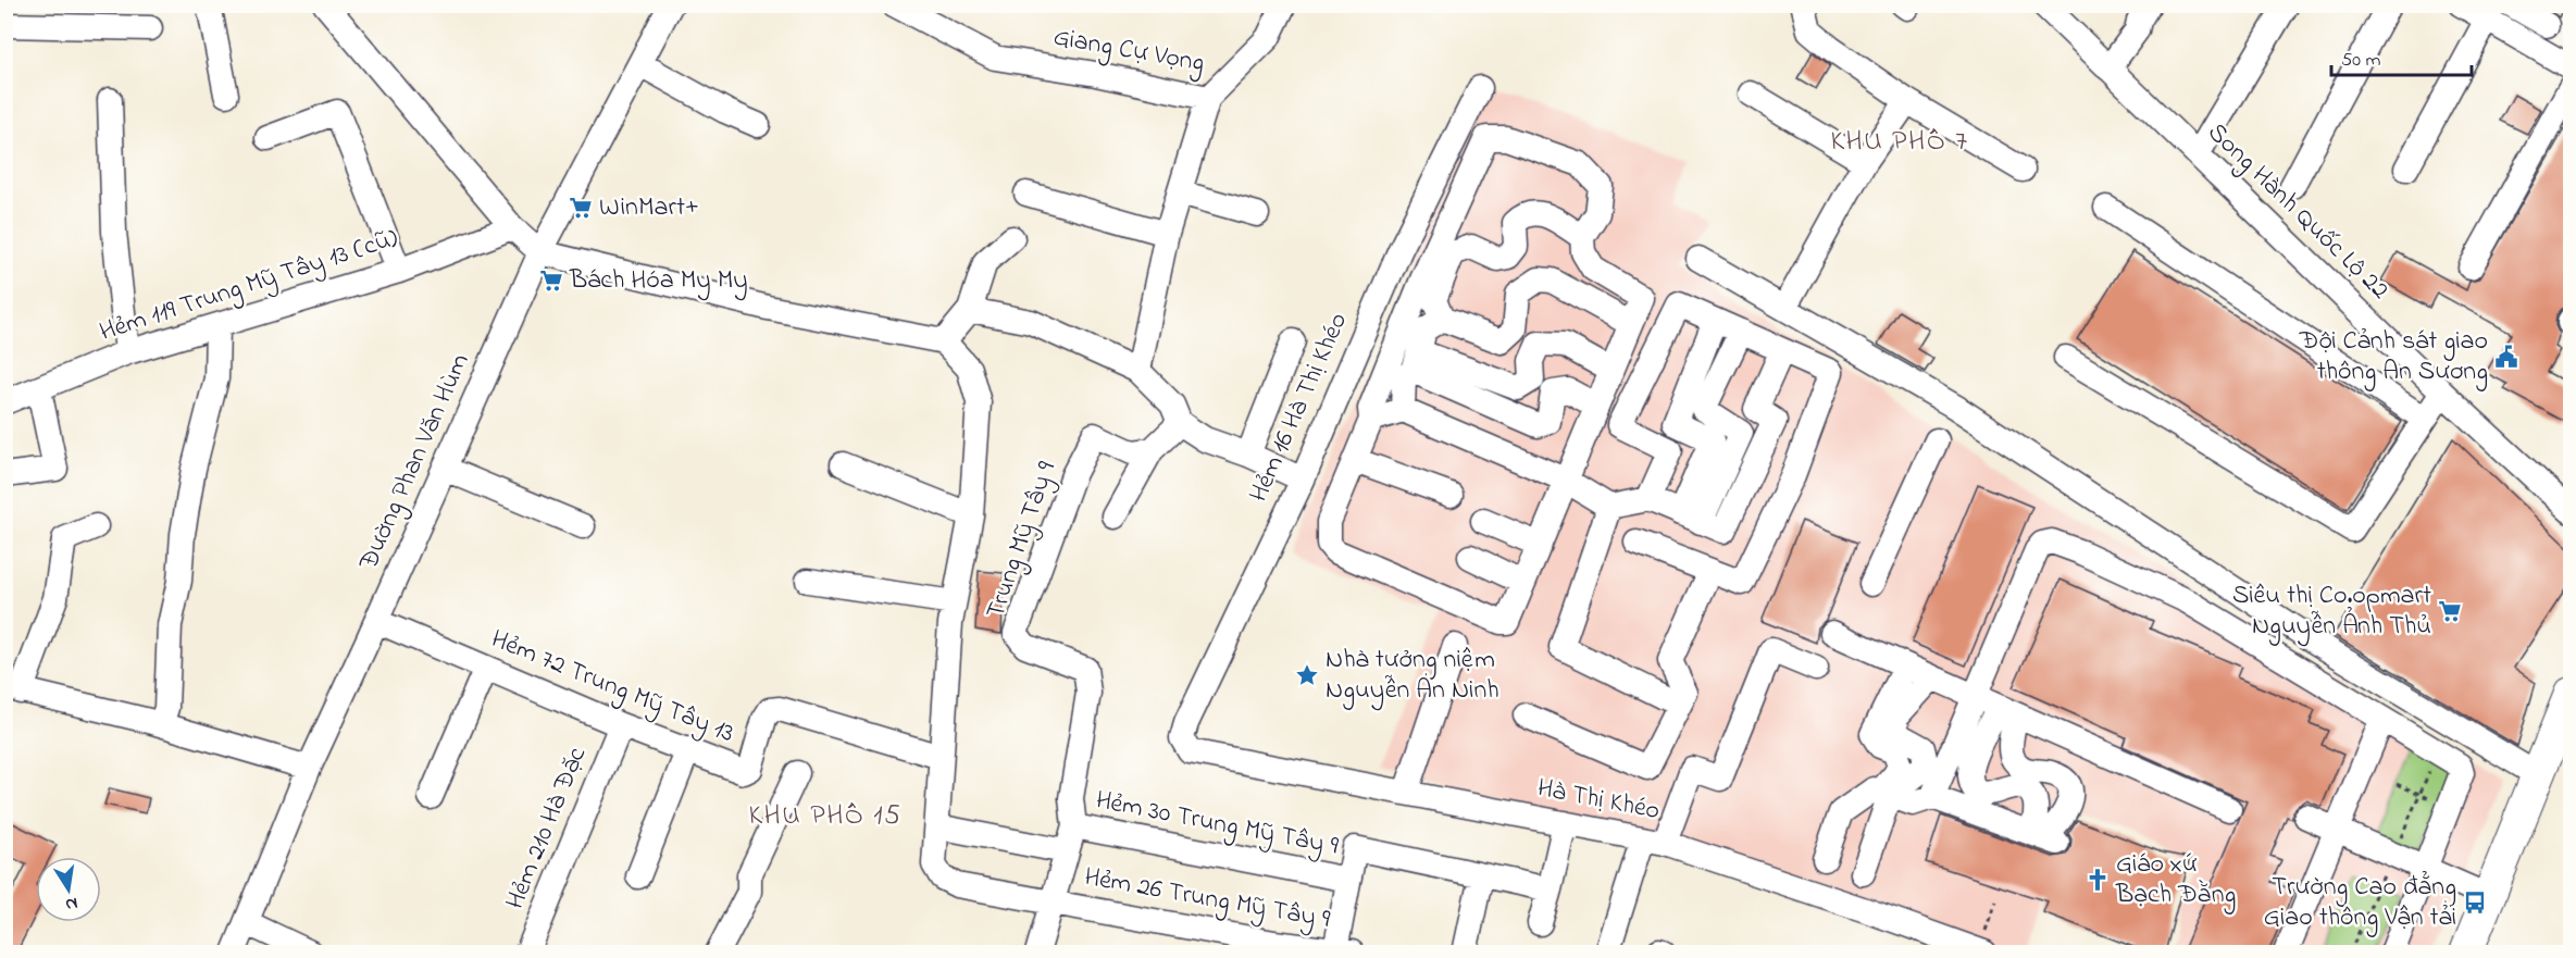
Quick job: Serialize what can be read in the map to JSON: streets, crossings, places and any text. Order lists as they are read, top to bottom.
{
  "streets": {
    "street": [
      "Giang Cự Vọng",
      "Song Hành Quốc Lộ 22",
      "Hẻm 119 Trung Mỹ Tây 13 (cũ)",
      "Hẻm 16 Hà Thị Khéo",
      "Đường Phan Văn Hùm",
      "Trung Mỹ Tây 9",
      "Hẻm 72 Trung Mỹ Tây 13",
      "Hà Thị Khéo",
      "Hẻm 30 Trung Mỹ Tây 9",
      "Hẻm 210 Hà Đặc",
      "Hẻm 26 Trung Mỹ Tây 9"
    ]
  },
  "crossings": [
    ["Hẻm 16 Hà Thị Khéo", "Hà Thị Khéo"],
    ["Đường Phan Văn Hùm", "Hẻm 72 Trung Mỹ Tây 13"],
    ["Trung Mỹ Tây 9", "Hẻm 30 Trung Mỹ Tây 9"],
    ["Trung Mỹ Tây 9", "Hẻm 26 Trung Mỹ Tây 9"],
    ["Hẻm 72 Trung Mỹ Tây 13", "Hẻm 210 Hà Đặc"],
    ["Hẻm 72 Trung Mỹ Tây 13", "Hẻm 26 Trung Mỹ Tây 9"]
  ],
  "districts": ["KHU PHỐ 7", "KHU PHỐ 15"],
  "places": {
    "supermarket": ["WinMart+", "Bách Hóa My My", "Siêu thị Co.opmart Nguyễn Ảnh Thủ"],
    "public building": ["Đội Cảnh sát giao thông An Sương"],
    "place": ["Nhà tưởng niệm Nguyễn An Ninh"],
    "church": ["Giáo xứ Bạch Đằng"],
    "bus stop": ["Trường Cao đẳng Giao thông Vận tải"]
  },
  "scale_bar": "50 m",
  "north": "bottom"
}
